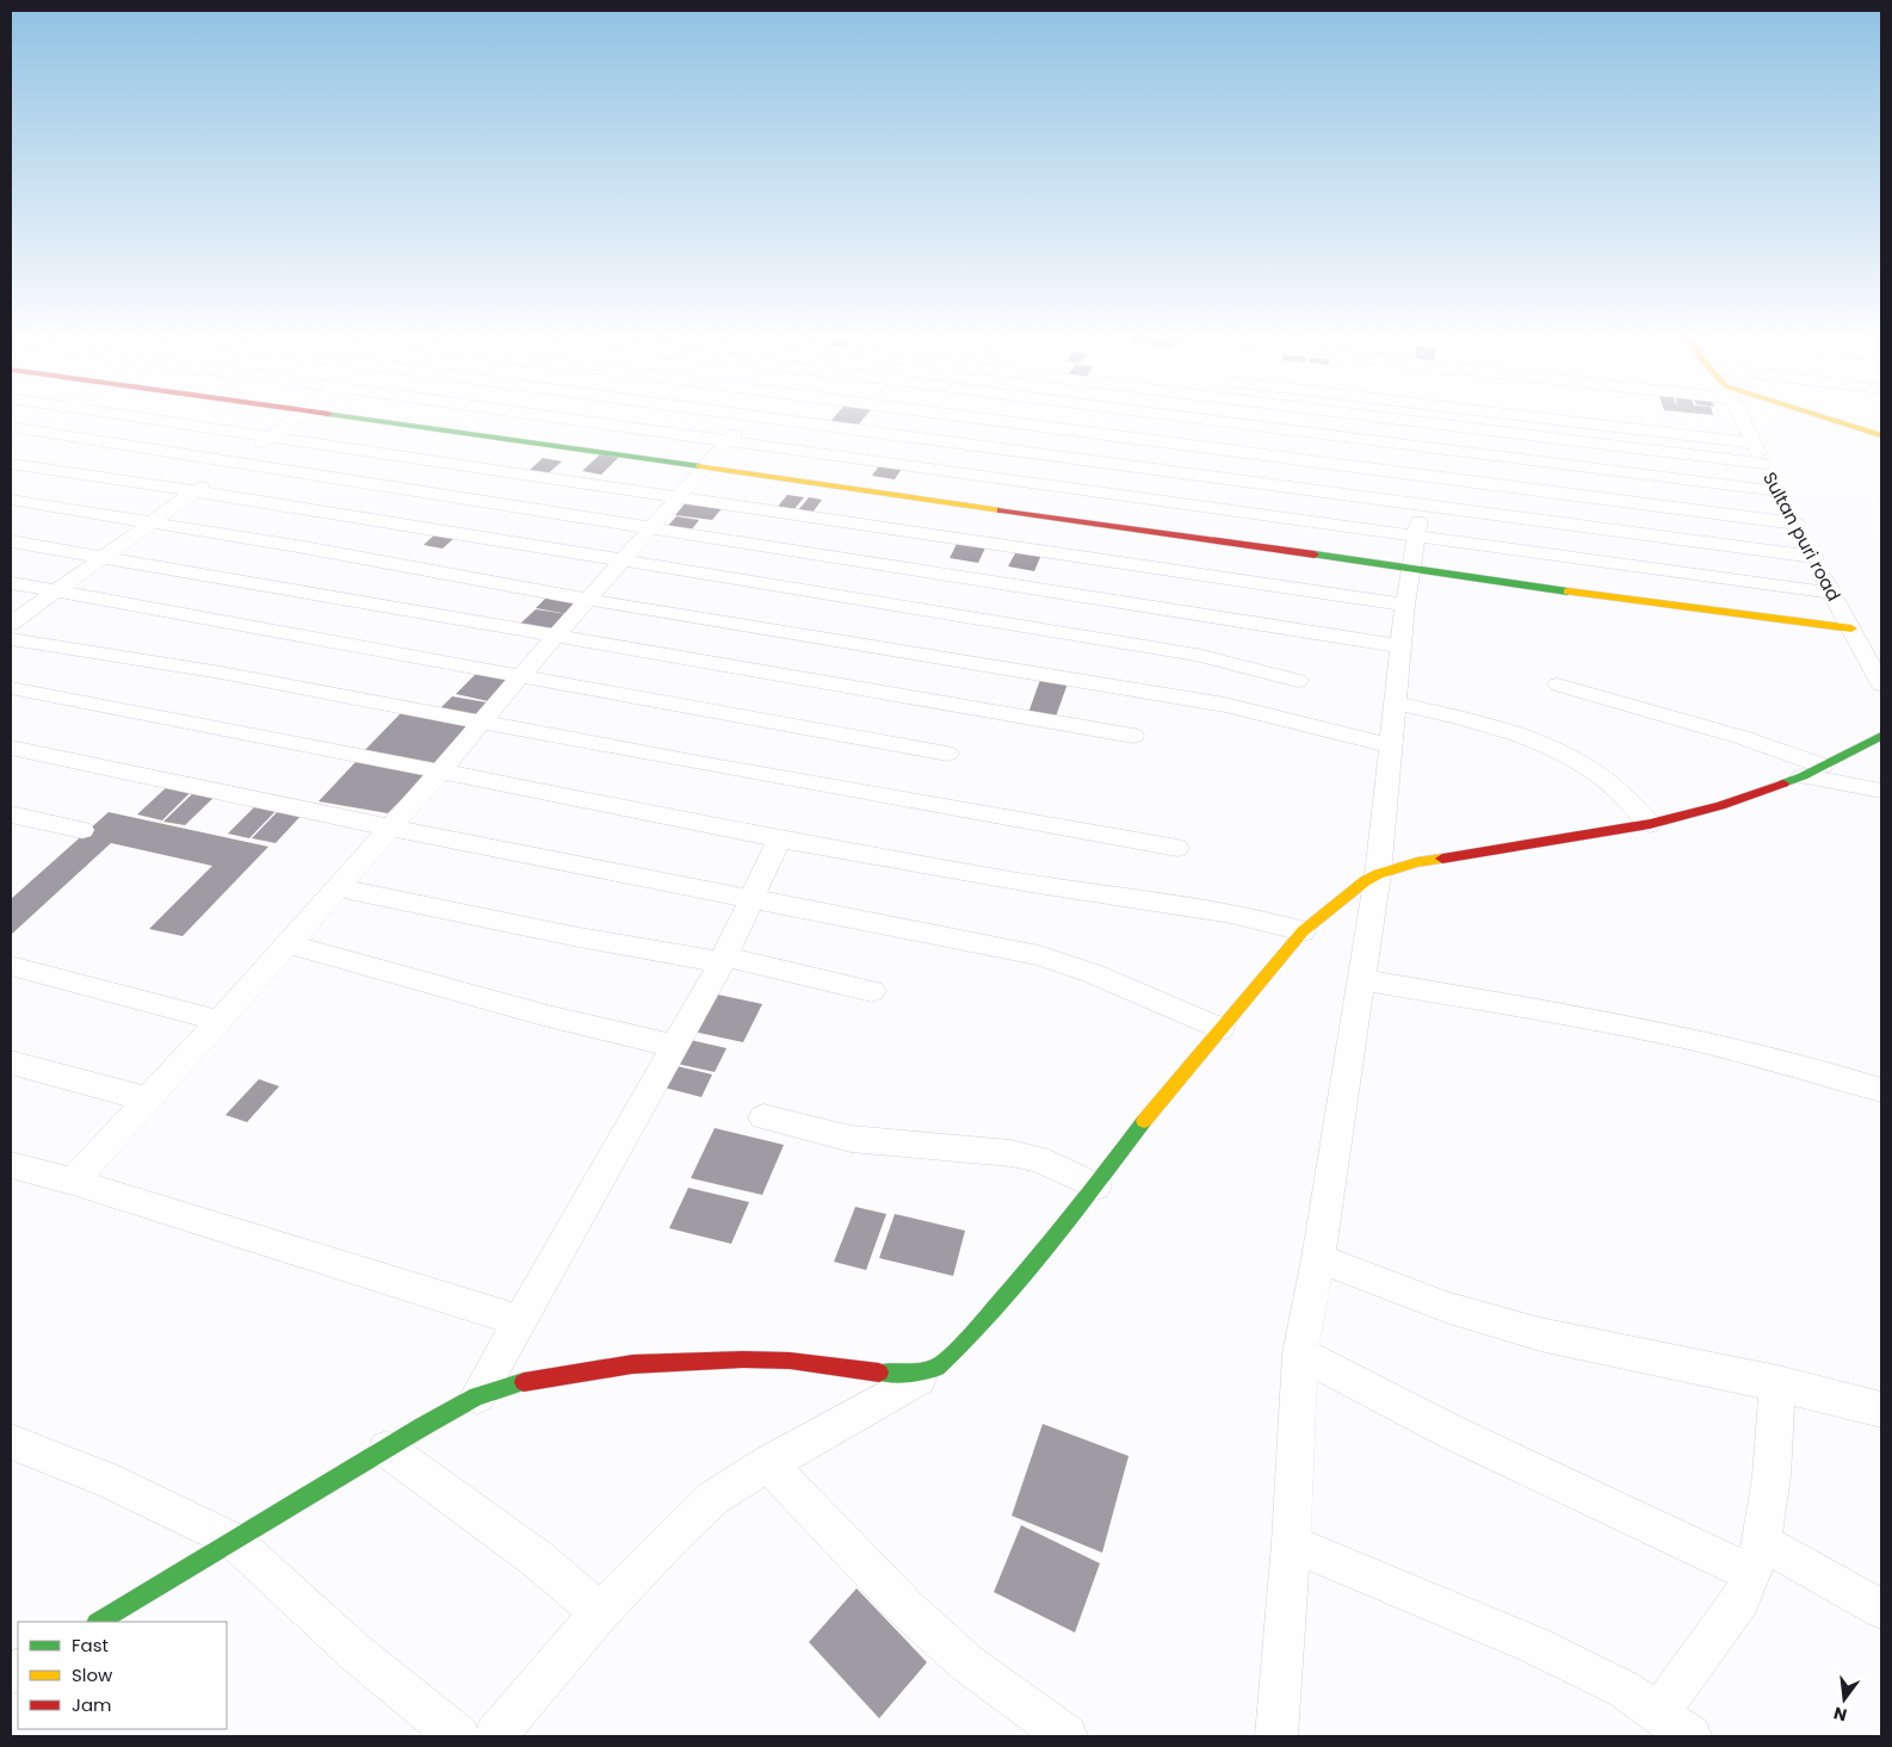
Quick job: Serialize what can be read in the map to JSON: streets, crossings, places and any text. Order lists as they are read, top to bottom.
{
  "streets": {
    "street": ["Sultan puri road"]
  },
  "legend": ["Fast", "Slow", "Jam"],
  "north": "bottom"
}
